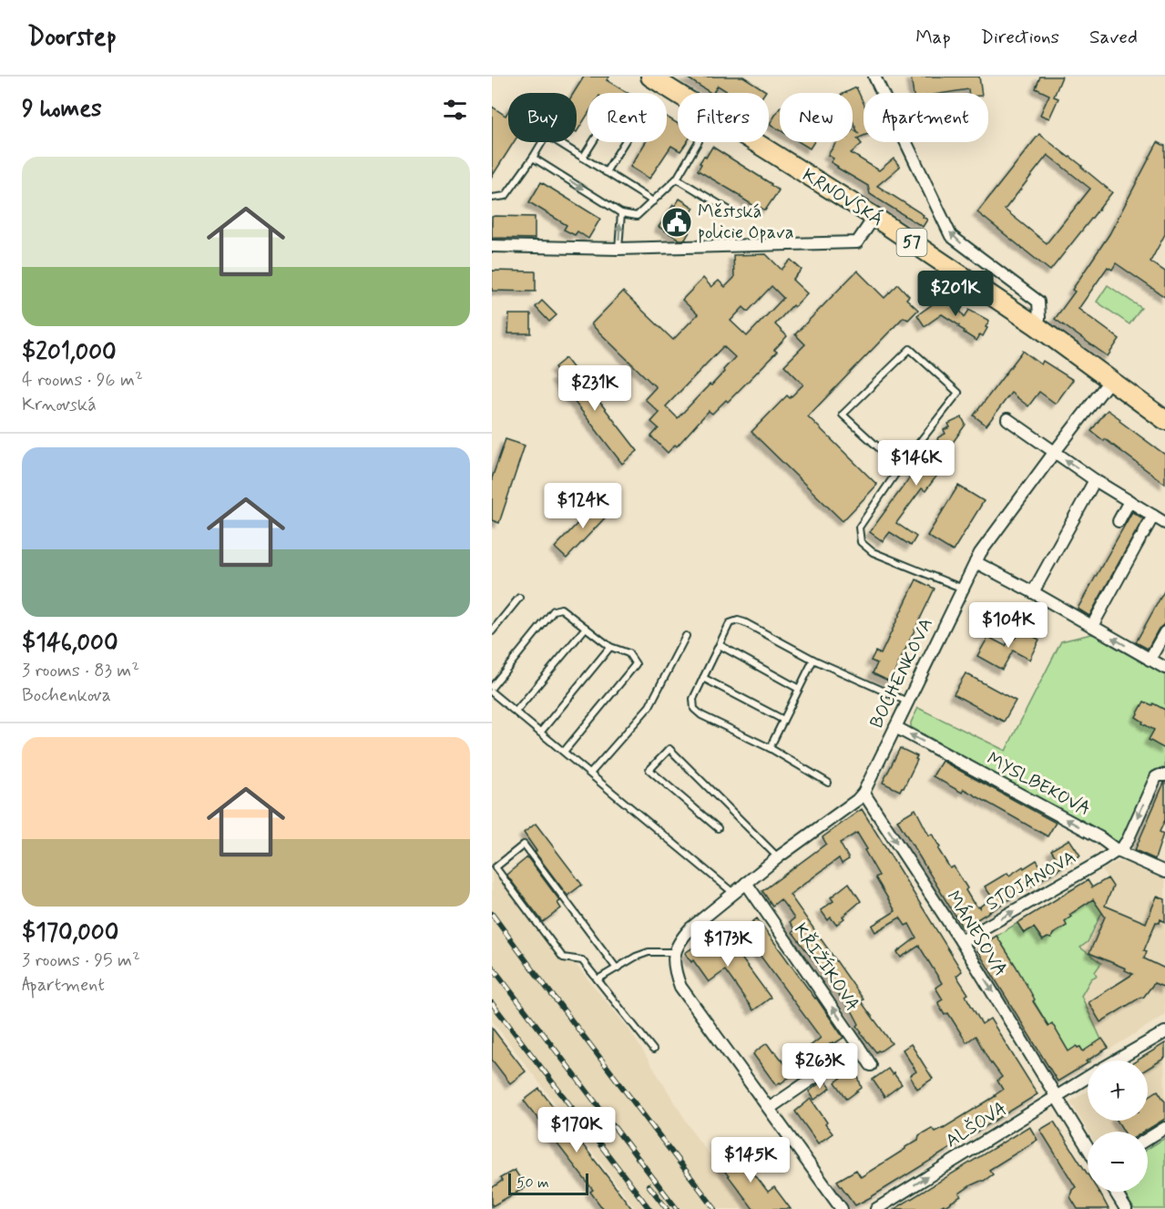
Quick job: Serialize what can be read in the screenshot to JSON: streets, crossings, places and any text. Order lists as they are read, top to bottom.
{
  "streets": {
    "main road": ["KRNOVSKÁ", "57"],
    "street": [
      "BOCHENKOVA",
      "MYSLBEKOVA",
      "STOJANOVA",
      "MÁNESOVA",
      "KŘIŽÍKOVA",
      "ALŠOVA"
    ]
  },
  "crossings": [
    ["KRNOVSKÁ", "BOCHENKOVA"],
    ["BOCHENKOVA", "MYSLBEKOVA"],
    ["BOCHENKOVA", "MÁNESOVA"],
    ["BOCHENKOVA", "KŘIŽÍKOVA"],
    ["MYSLBEKOVA", "STOJANOVA"],
    ["STOJANOVA", "MÁNESOVA"],
    ["MÁNESOVA", "ALŠOVA"]
  ],
  "one_way": [
    "MYSLBEKOVA",
    "STOJANOVA",
    "MÁNESOVA",
    "KŘIŽÍKOVA",
    "ALŠOVA"
  ],
  "places": {
    "public building": ["Městská policie Opava"]
  },
  "scale_bar": "50 m",
  "page": {
    "header": "Doorstep",
    "nav": ["Map", "Directions", "Saved"],
    "heading": "9 homes",
    "chip": [
      "Buy",
      "Rent",
      "Filters",
      "New",
      "Apartment"
    ],
    "list": [
      {
        "name": "$201,000",
        "note": "4 rooms · 96 m² · Krnovská"
      },
      {
        "name": "$146,000",
        "note": "3 rooms · 83 m² · Bochenkova"
      },
      {
        "name": "$170,000",
        "note": "3 rooms · 95 m² · Apartment"
      }
    ],
    "price": [
      "$201K",
      "$231K",
      "$146K",
      "$124K",
      "$104K",
      "$173K",
      "$263K",
      "$170K",
      "$145K"
    ],
    "map_buttons": ["+", "−"],
    "scale": "50 m"
  }
}
